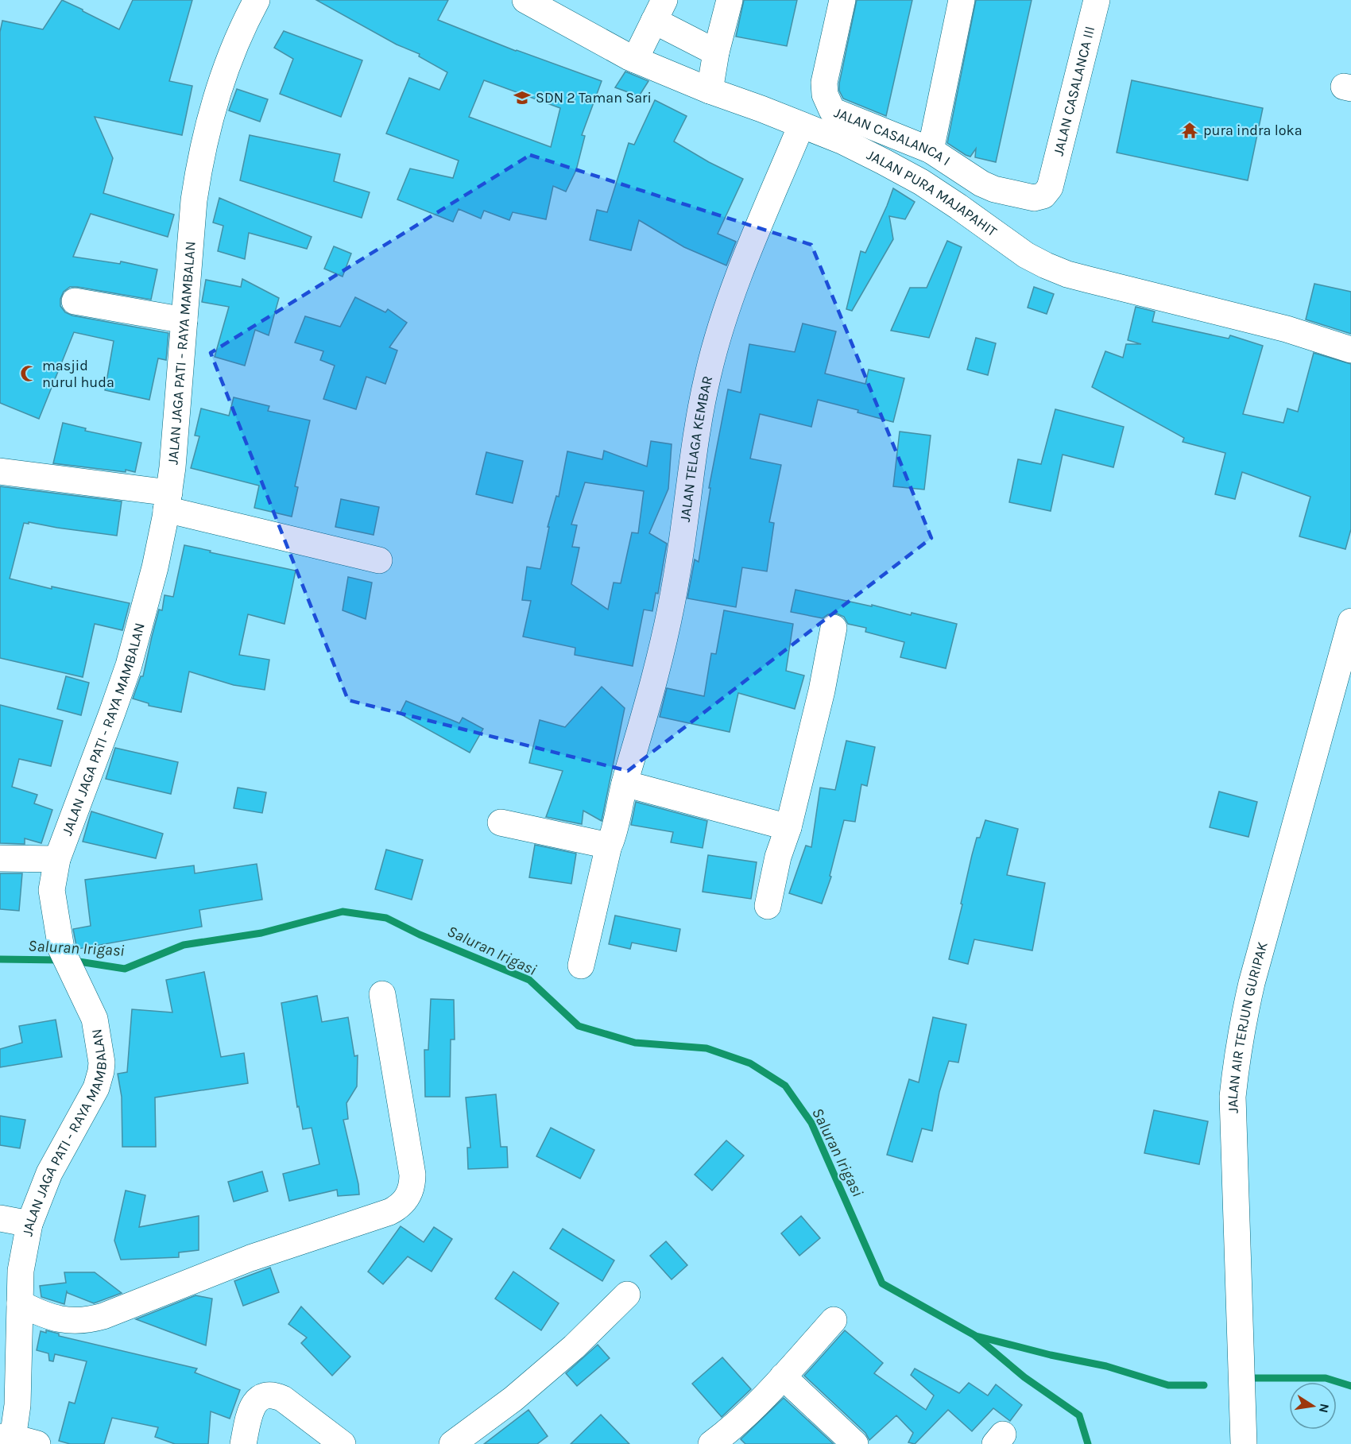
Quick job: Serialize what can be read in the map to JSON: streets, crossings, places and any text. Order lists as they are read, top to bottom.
{
  "streets": {
    "street": [
      "JALAN CASALANCA III",
      "JALAN CASALANCA I",
      "JALAN PURA MAJAPAHIT",
      "JALAN JAGA PATI - RAYA MAMBALAN",
      "JALAN TELAGA KEMBAR",
      "JALAN AIR TERJUN GURIPAK"
    ]
  },
  "crossings": [
    ["JALAN CASALANCA III", "JALAN CASALANCA I"],
    ["JALAN PURA MAJAPAHIT", "JALAN TELAGA KEMBAR"]
  ],
  "water": ["Saluran Irigasi"],
  "places": {
    "school or university": ["SDN 2 Taman Sari"],
    "temple": ["pura indra loka"],
    "mosque": ["masjid nurul huda"]
  },
  "north": "right"
}
